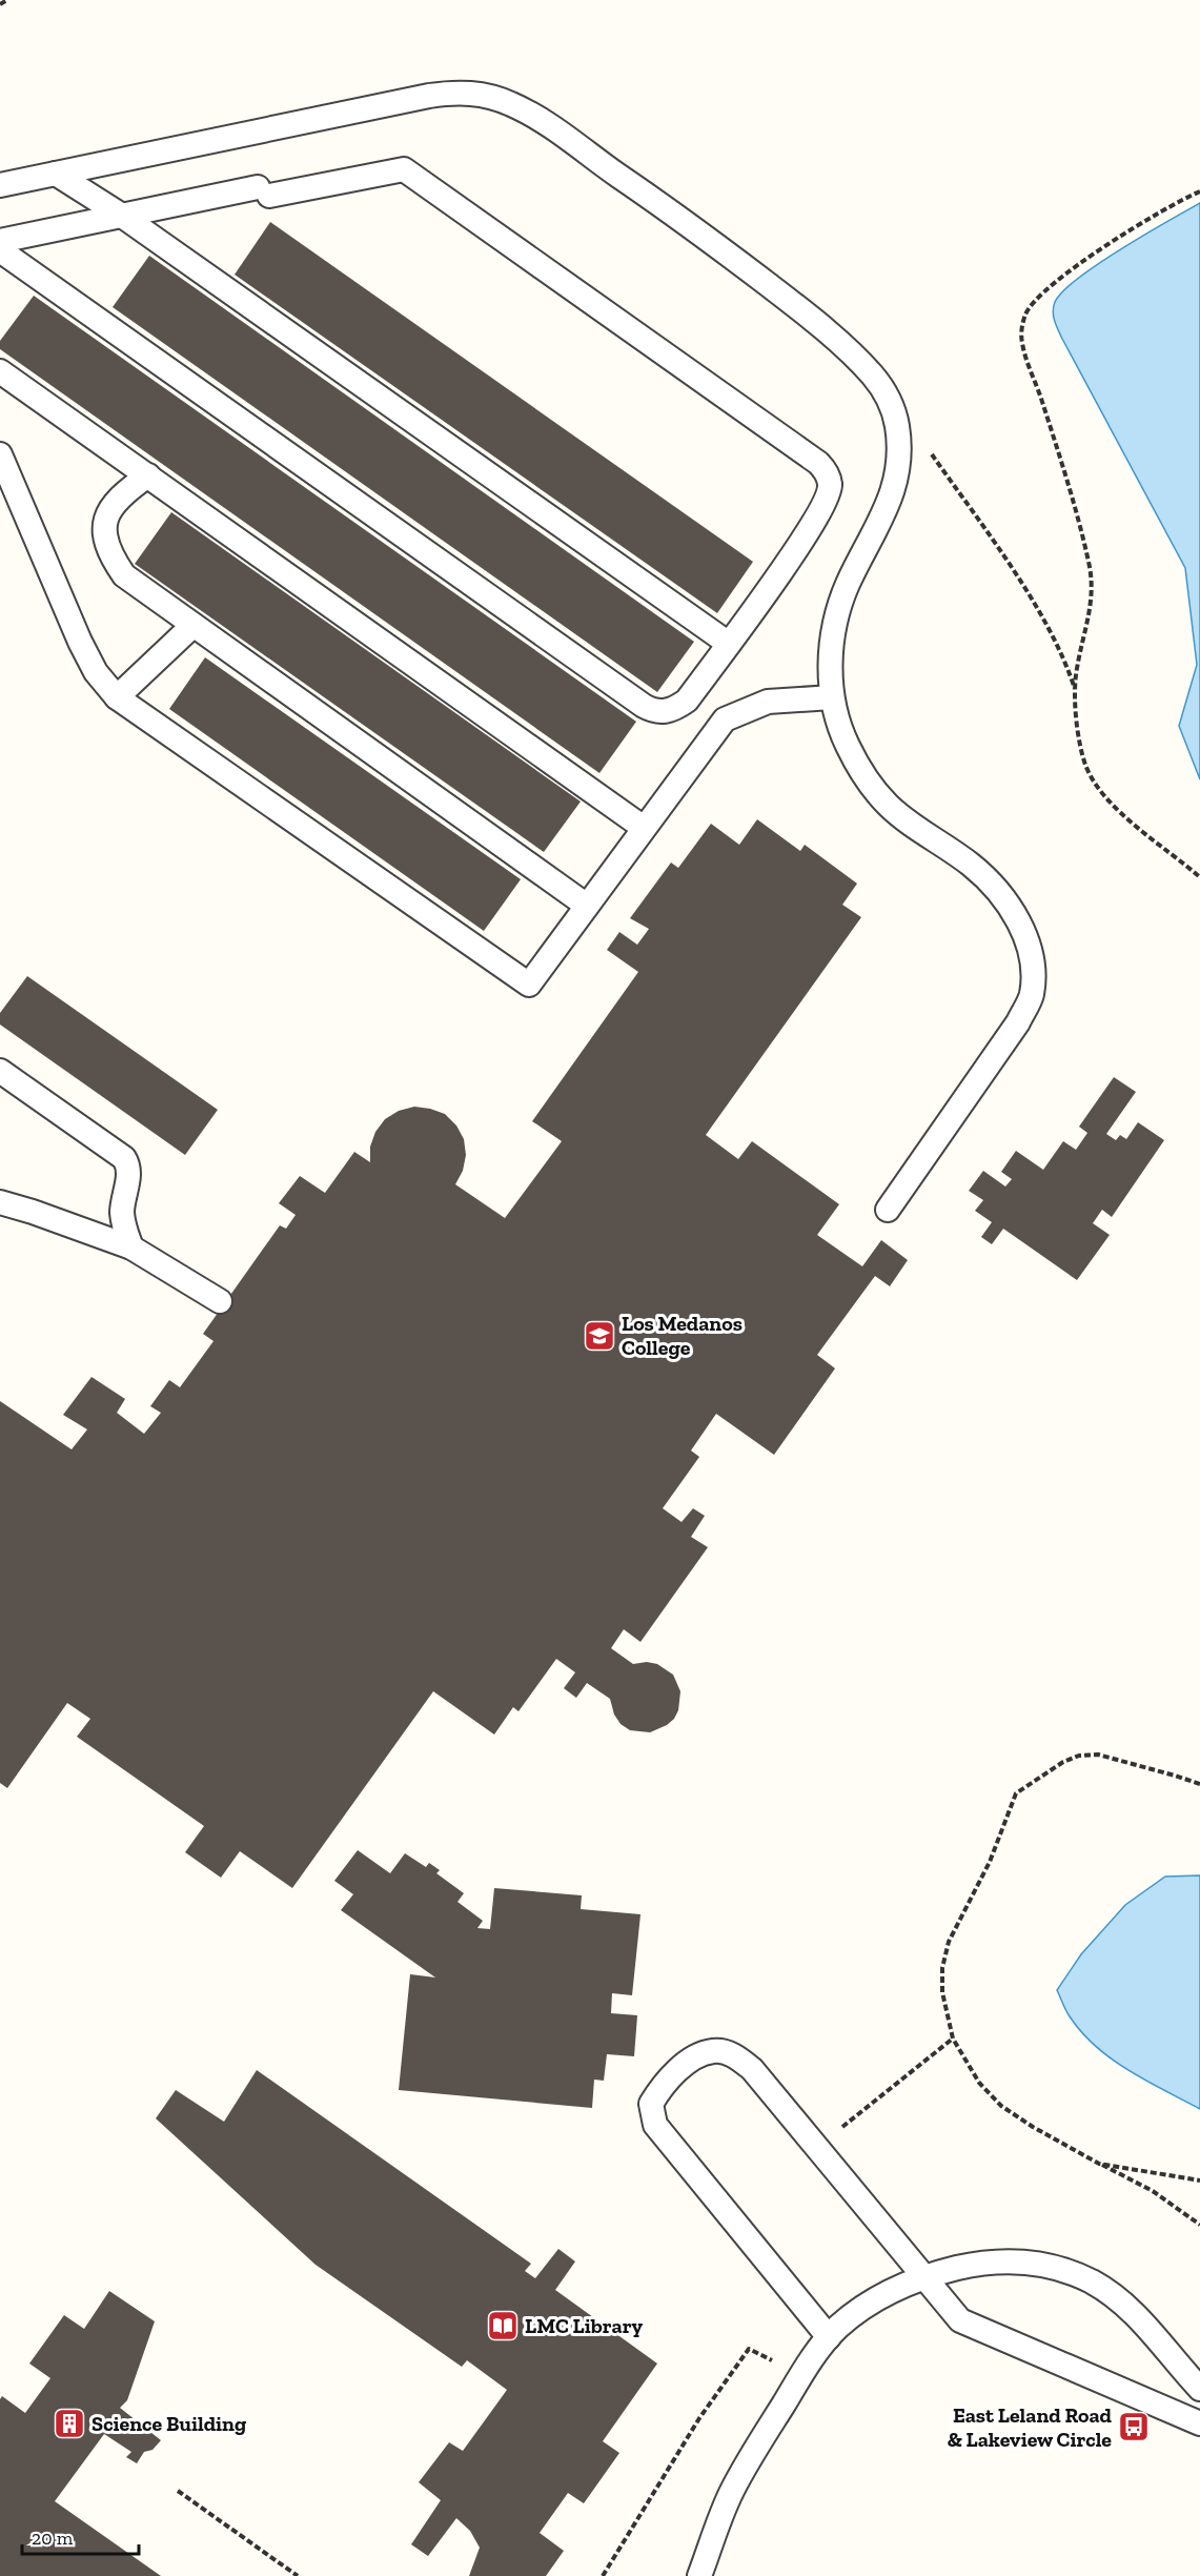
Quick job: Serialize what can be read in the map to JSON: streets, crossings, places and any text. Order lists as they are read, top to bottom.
{
  "places": {
    "school or university": ["Los Medanos College"],
    "library": ["LMC Library"],
    "building": ["Science Building"],
    "bus stop": ["East Leland Road & Lakeview Circle"]
  },
  "scale_bar": "20 m"
}
